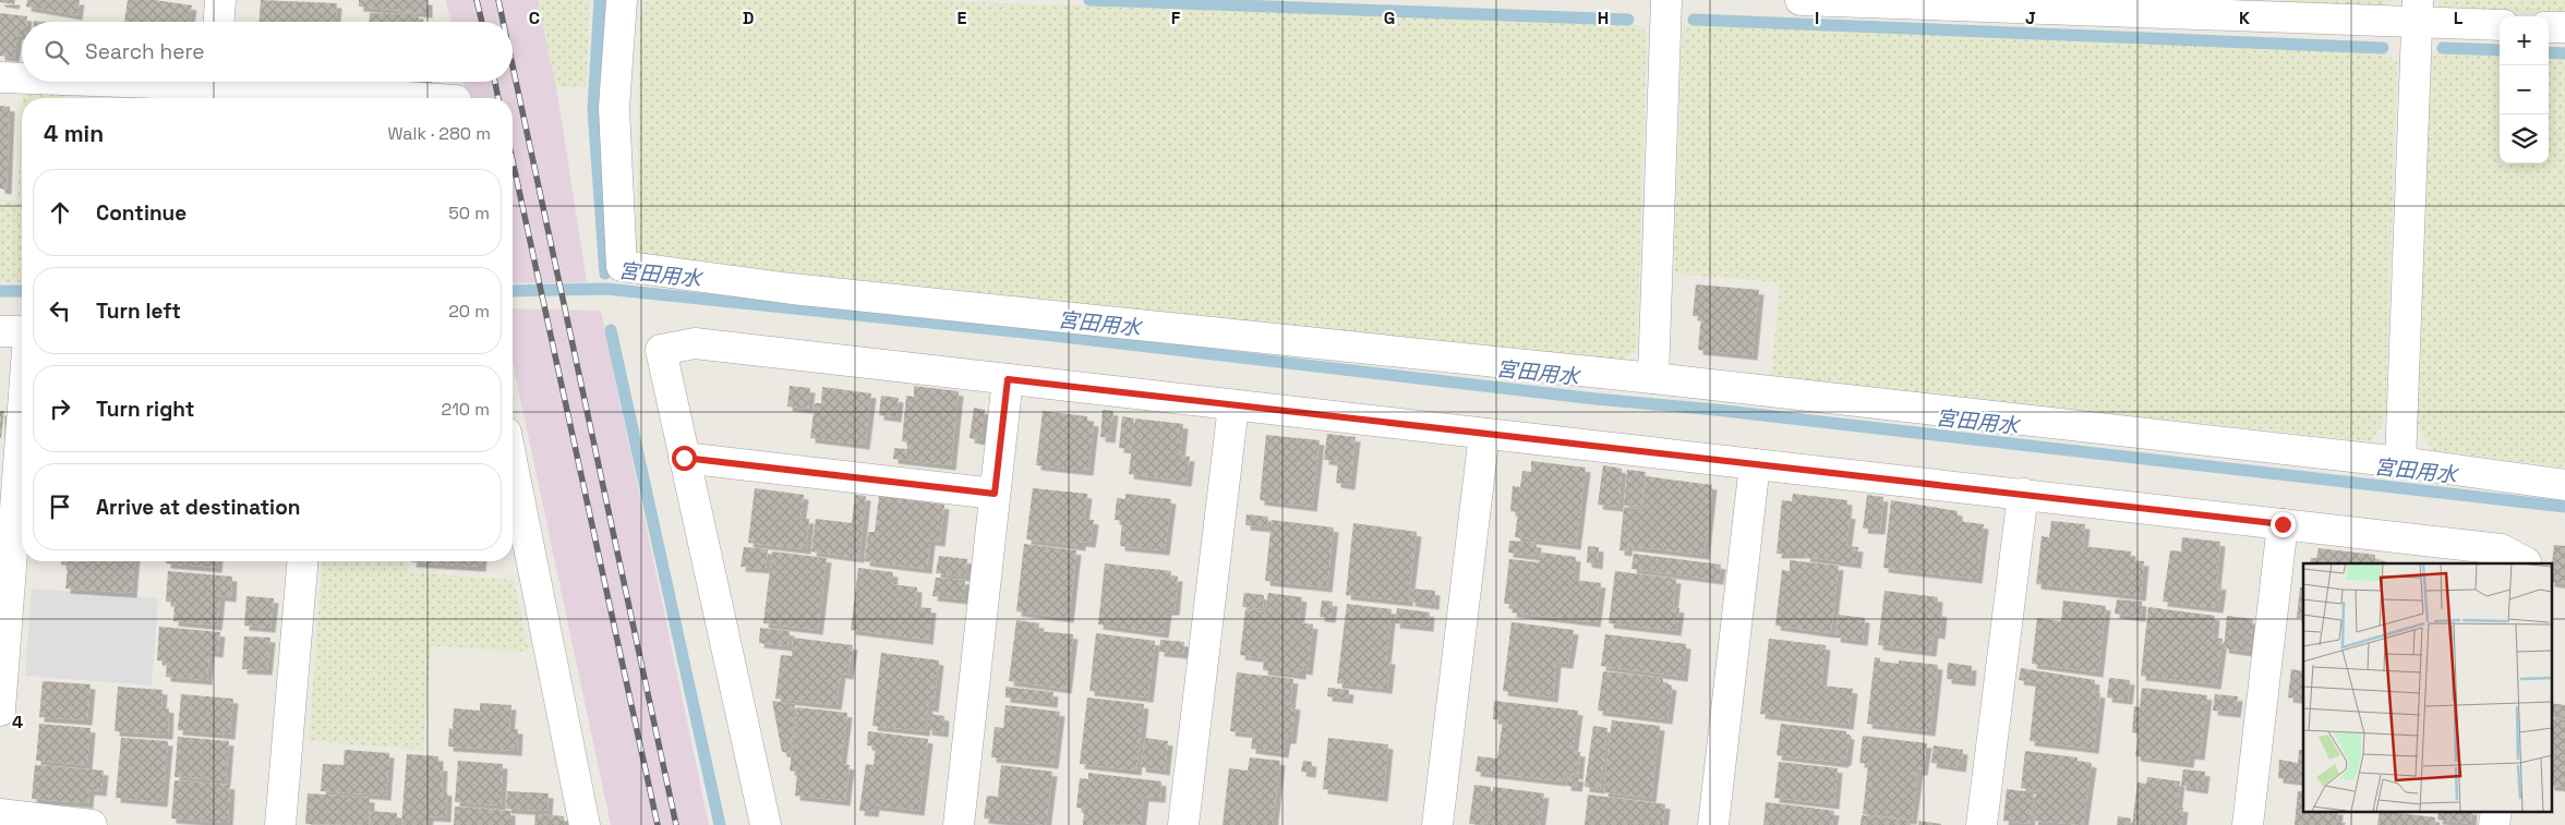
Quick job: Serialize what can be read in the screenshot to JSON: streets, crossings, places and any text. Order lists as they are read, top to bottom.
{
  "water": ["宮田用水"],
  "page": {
    "map_buttons": ["+", "−"],
    "search": "Search here",
    "heading": ["4 min", "Walk · 280 m"],
    "list": [
      ["Continue", "50 m"],
      ["Turn left", "20 m"],
      ["Turn right", "210 m"],
      "Arrive at destination"
    ]
  },
  "grid": {
    "columns": [
      "C",
      "D",
      "E",
      "F",
      "G",
      "H",
      "I",
      "J",
      "K",
      "L"
    ],
    "rows": ["4"]
  }
}
